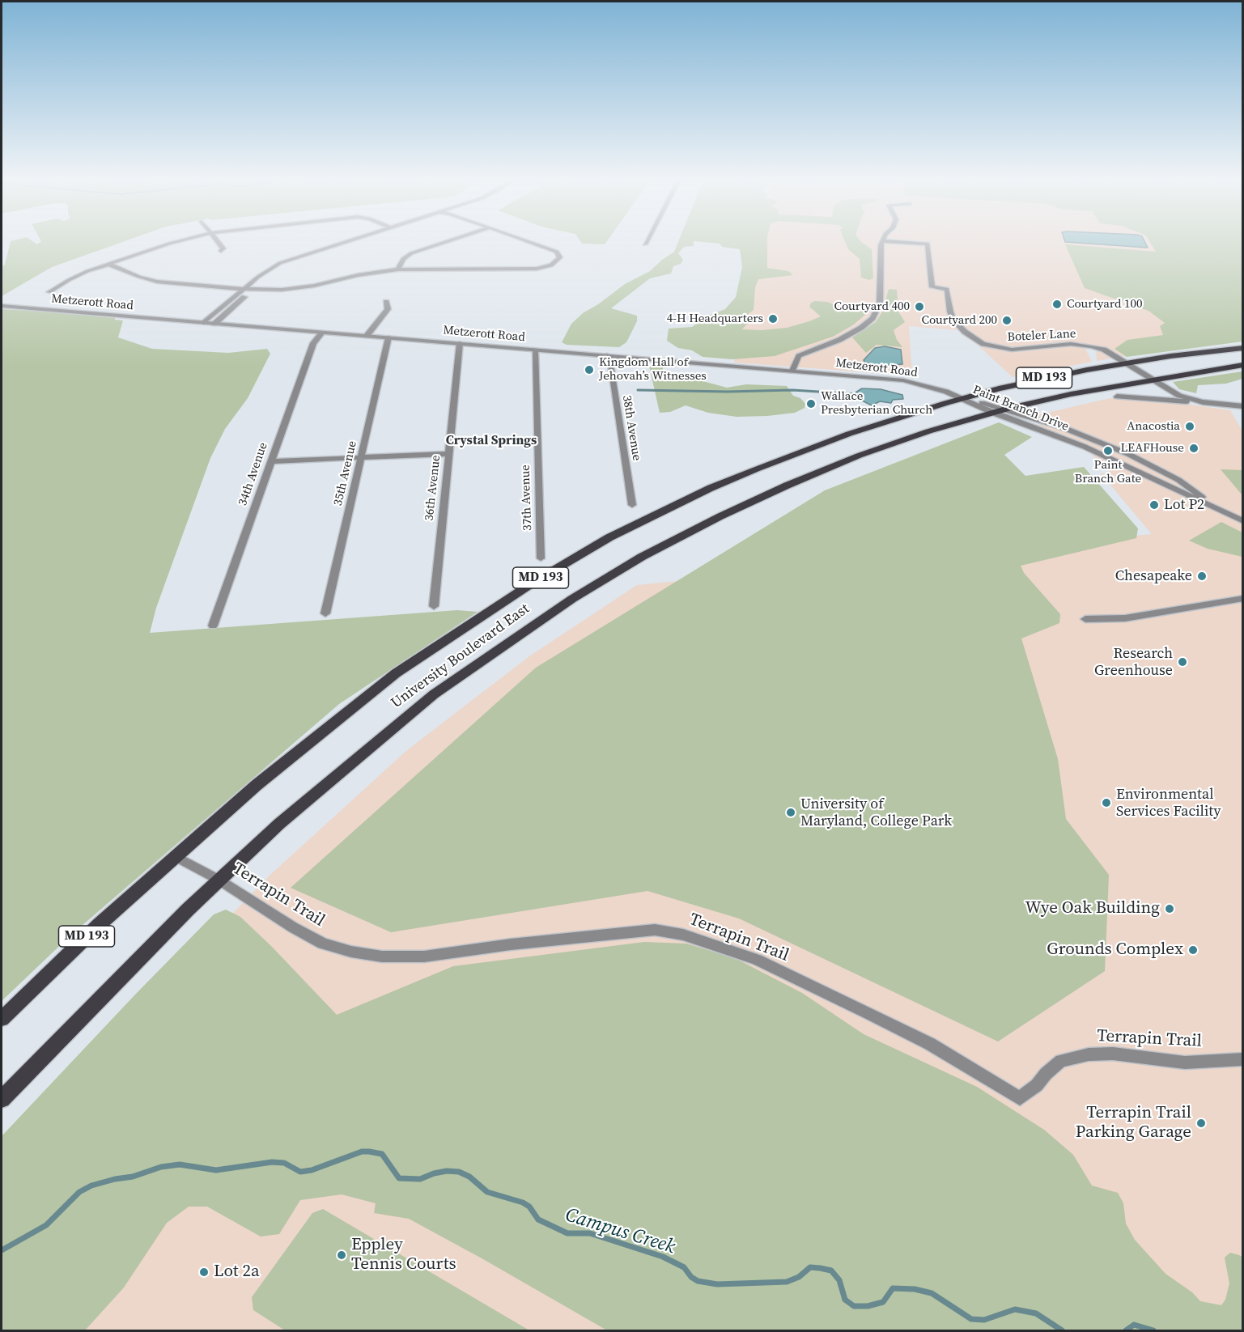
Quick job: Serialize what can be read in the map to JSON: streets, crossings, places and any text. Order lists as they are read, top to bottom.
{
  "streets": {
    "main road": ["MD 193", "University Boulevard East"],
    "street": [
      "Metzerott Road",
      "Boteler Lane",
      "Paint Branch Drive",
      "38th Avenue",
      "35th Avenue",
      "34th Avenue",
      "36th Avenue",
      "37th Avenue",
      "Terrapin Trail"
    ]
  },
  "crossings": [
    ["Metzerott Road", "Paint Branch Drive"],
    ["Metzerott Road", "38th Avenue"],
    ["Metzerott Road", "35th Avenue"],
    ["Metzerott Road", "34th Avenue"],
    ["Metzerott Road", "36th Avenue"],
    ["Metzerott Road", "37th Avenue"],
    ["Metzerott Road", "University Boulevard East"],
    ["Boteler Lane", "University Boulevard East"],
    ["Paint Branch Drive", "University Boulevard East"],
    ["University Boulevard East", "Terrapin Trail"]
  ],
  "districts": ["Crystal Springs"],
  "water": ["Campus Creek"],
  "places": [
    "Courtyard 100",
    "Courtyard 400",
    "4-H Headquarters",
    "Courtyard 200",
    "Kingdom Hall of Jehovah’s Witnesses",
    "Wallace Presbyterian Church",
    "Anacostia",
    "LEAFHouse",
    "Paint Branch Gate",
    "Lot P2",
    "Chesapeake",
    "Research Greenhouse",
    "Environmental Services Facility",
    "University of Maryland, College Park",
    "Wye Oak Building",
    "Grounds Complex",
    "Terrapin Trail Parking Garage",
    "Eppley Tennis Courts",
    "Lot 2a"
  ]
}
